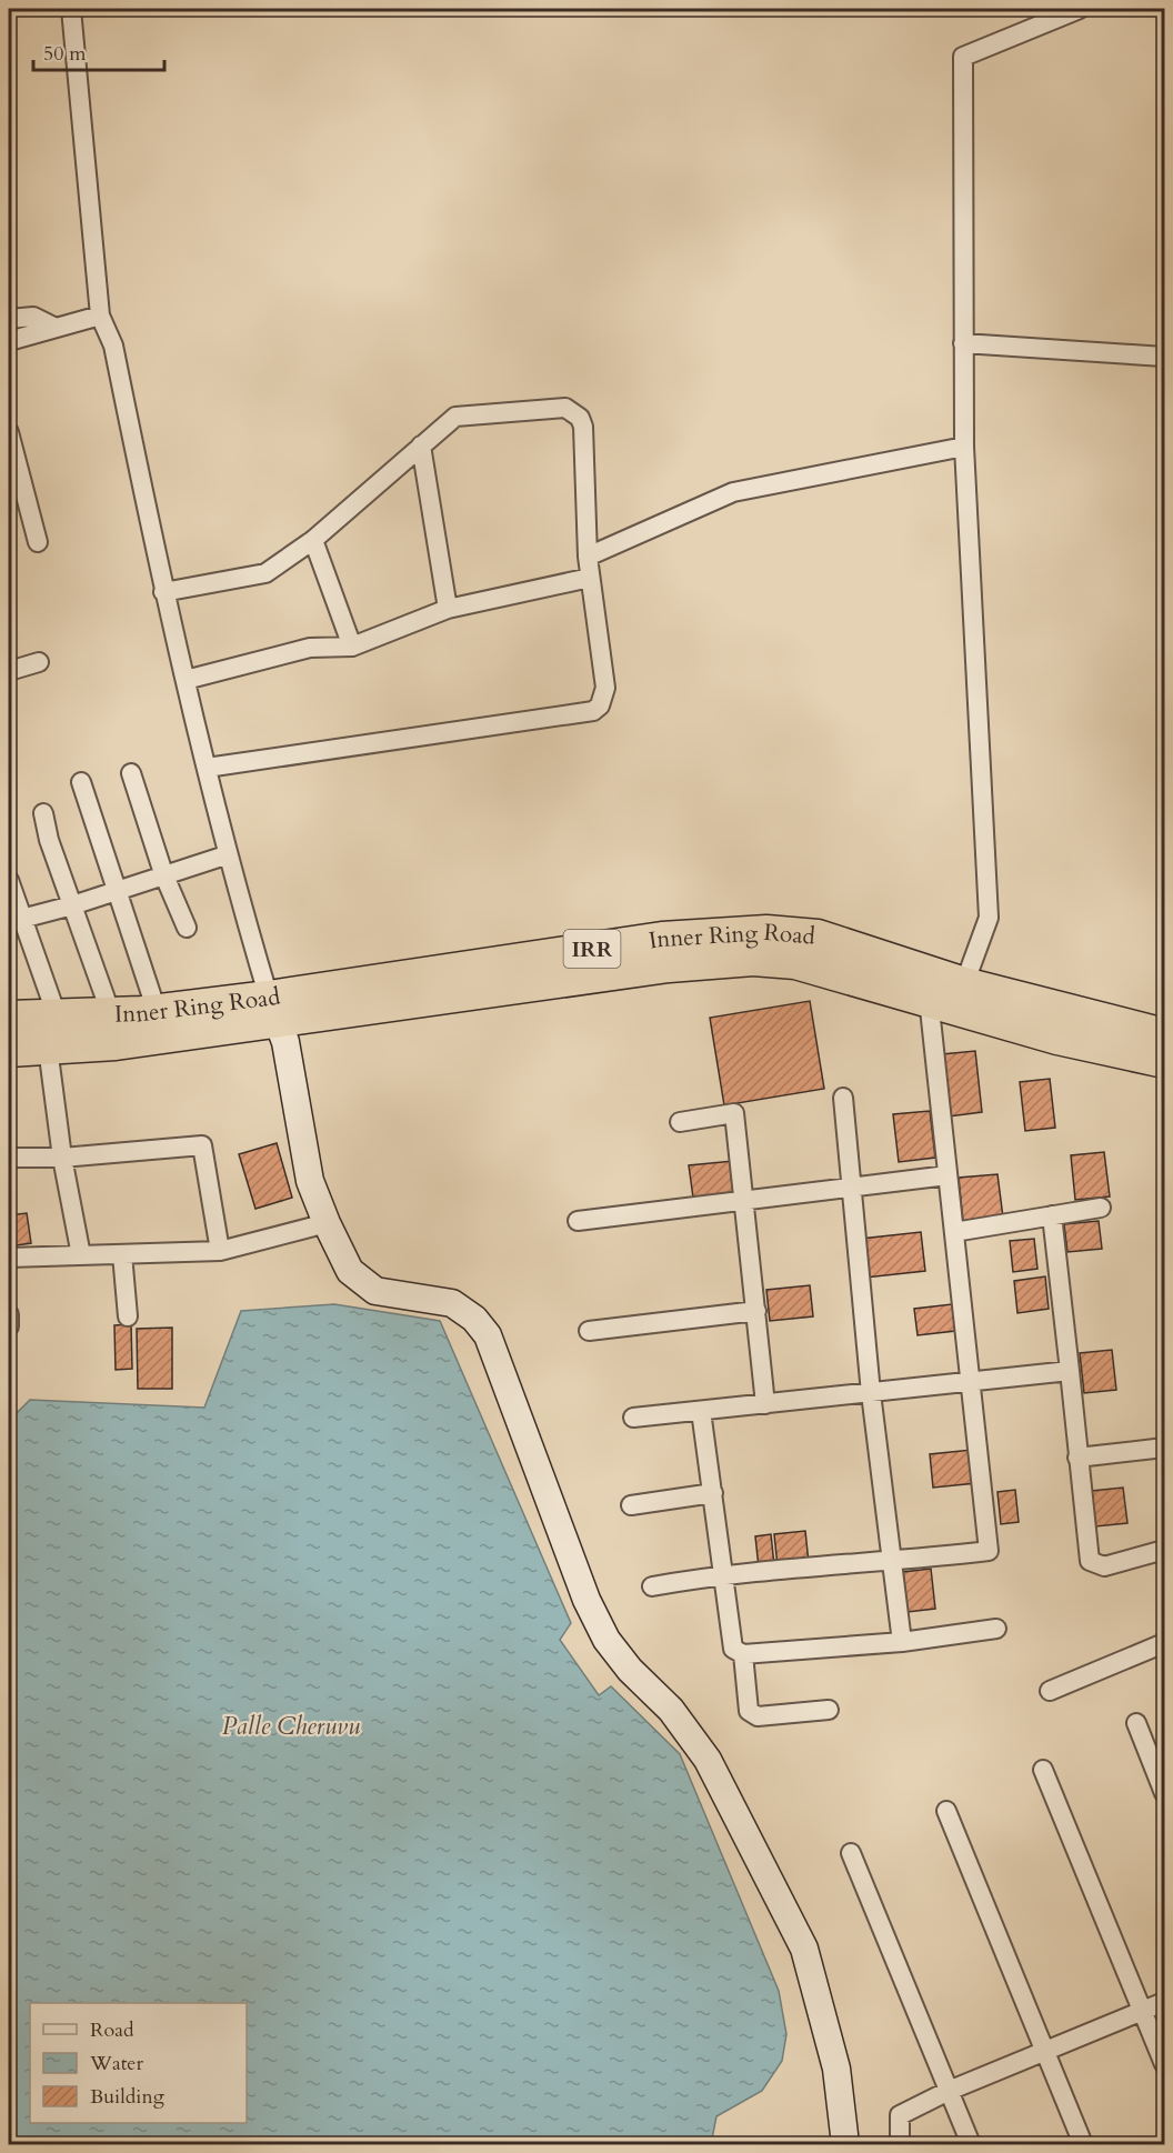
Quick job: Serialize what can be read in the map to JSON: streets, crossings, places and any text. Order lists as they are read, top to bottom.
{
  "streets": {
    "highway": ["Inner Ring Road", "IRR"]
  },
  "water": ["Palle Cheruvu"],
  "legend": ["Road", "Water", "Building"],
  "scale_bar": "50 m"
}
